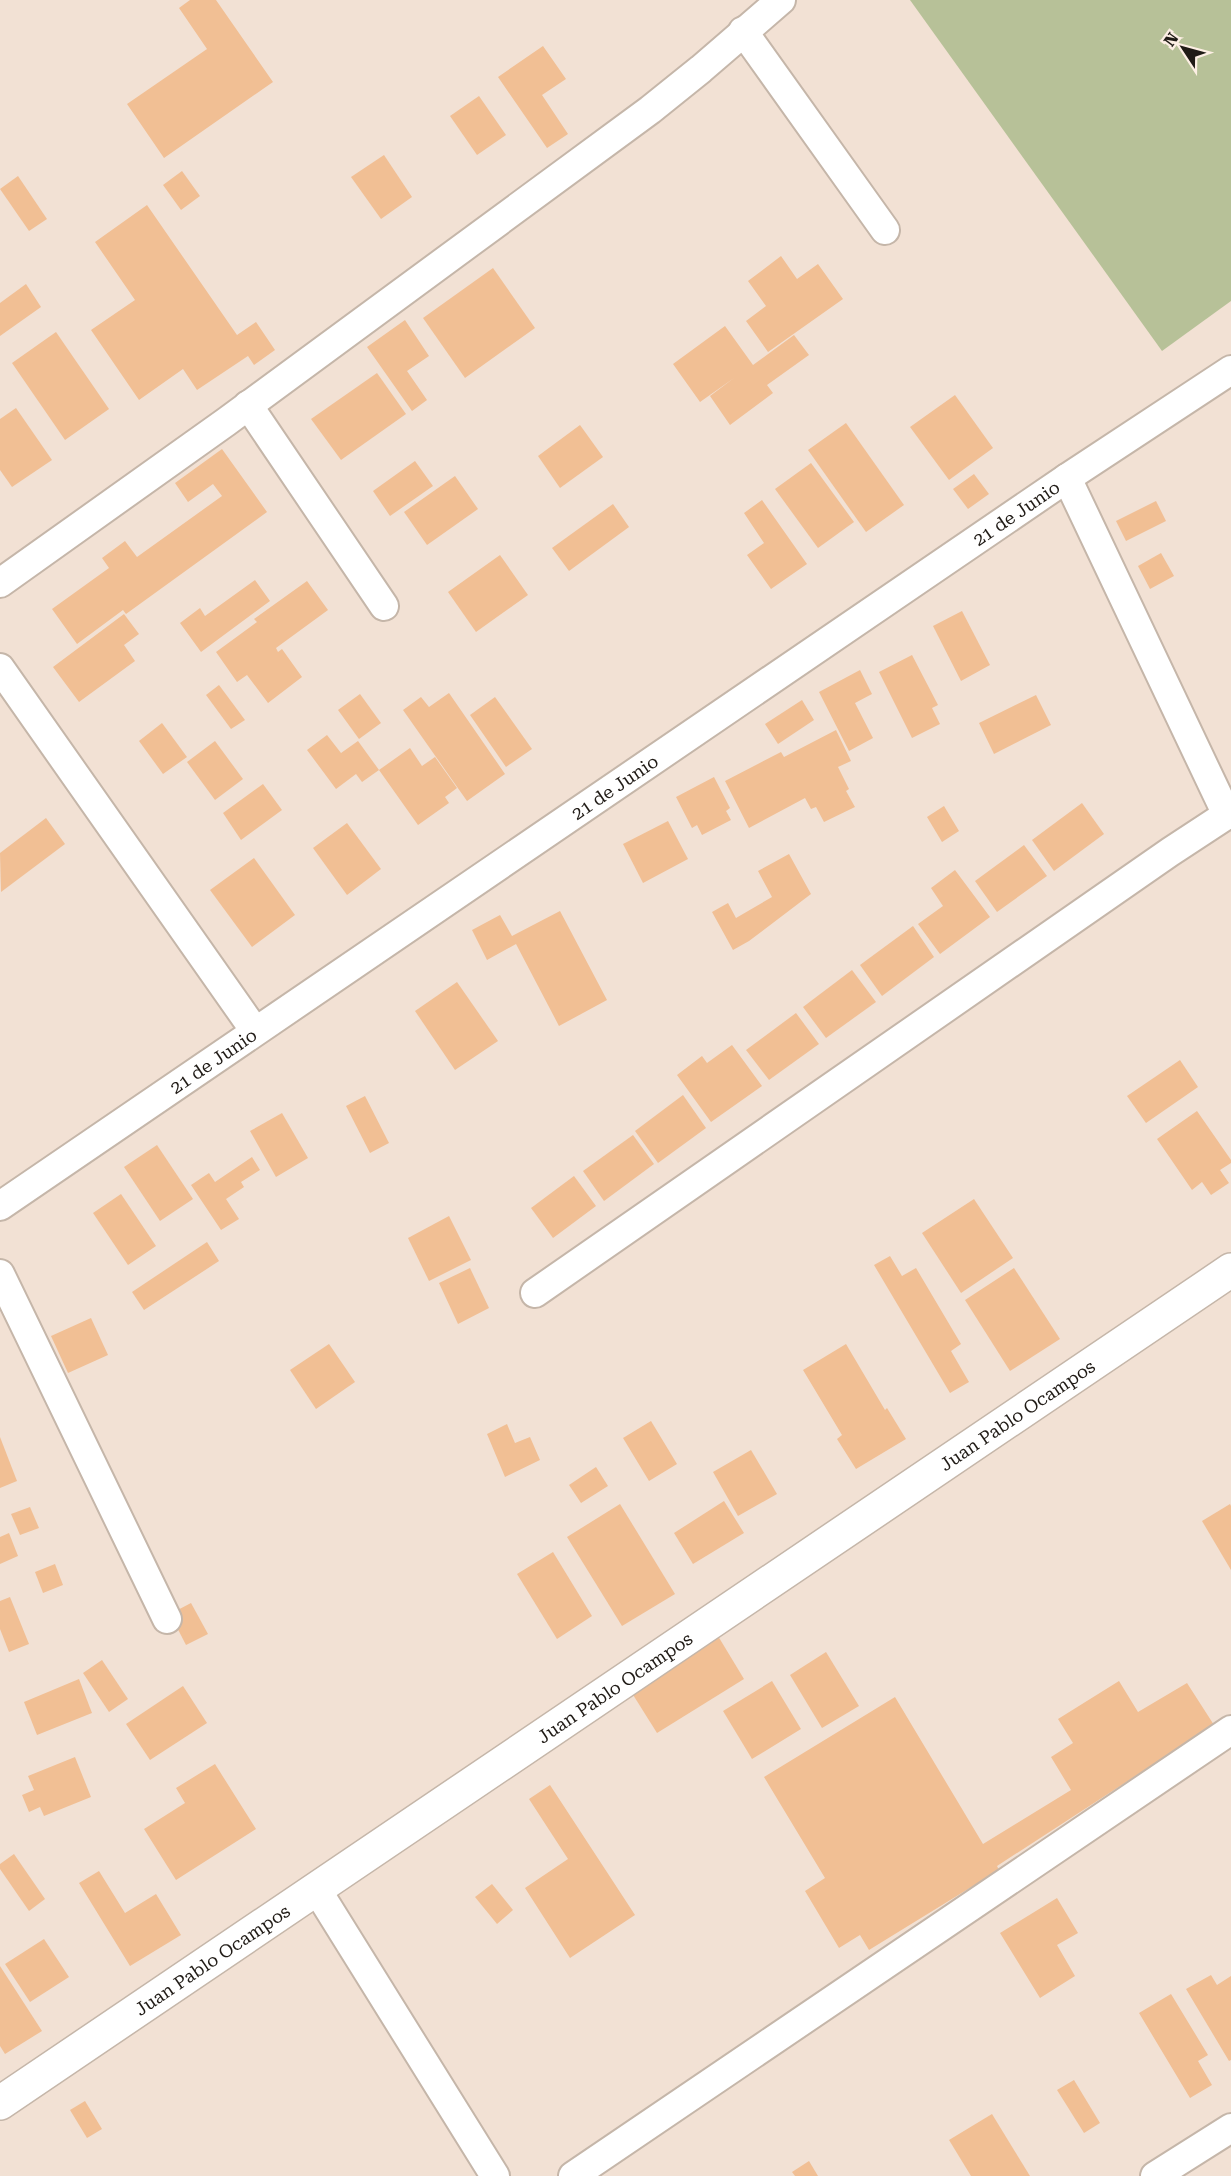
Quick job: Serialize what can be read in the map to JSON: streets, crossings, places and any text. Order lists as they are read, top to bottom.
{
  "streets": {
    "street": ["21 de Junio", "Juan Pablo Ocampos"]
  },
  "north": "top left"
}
